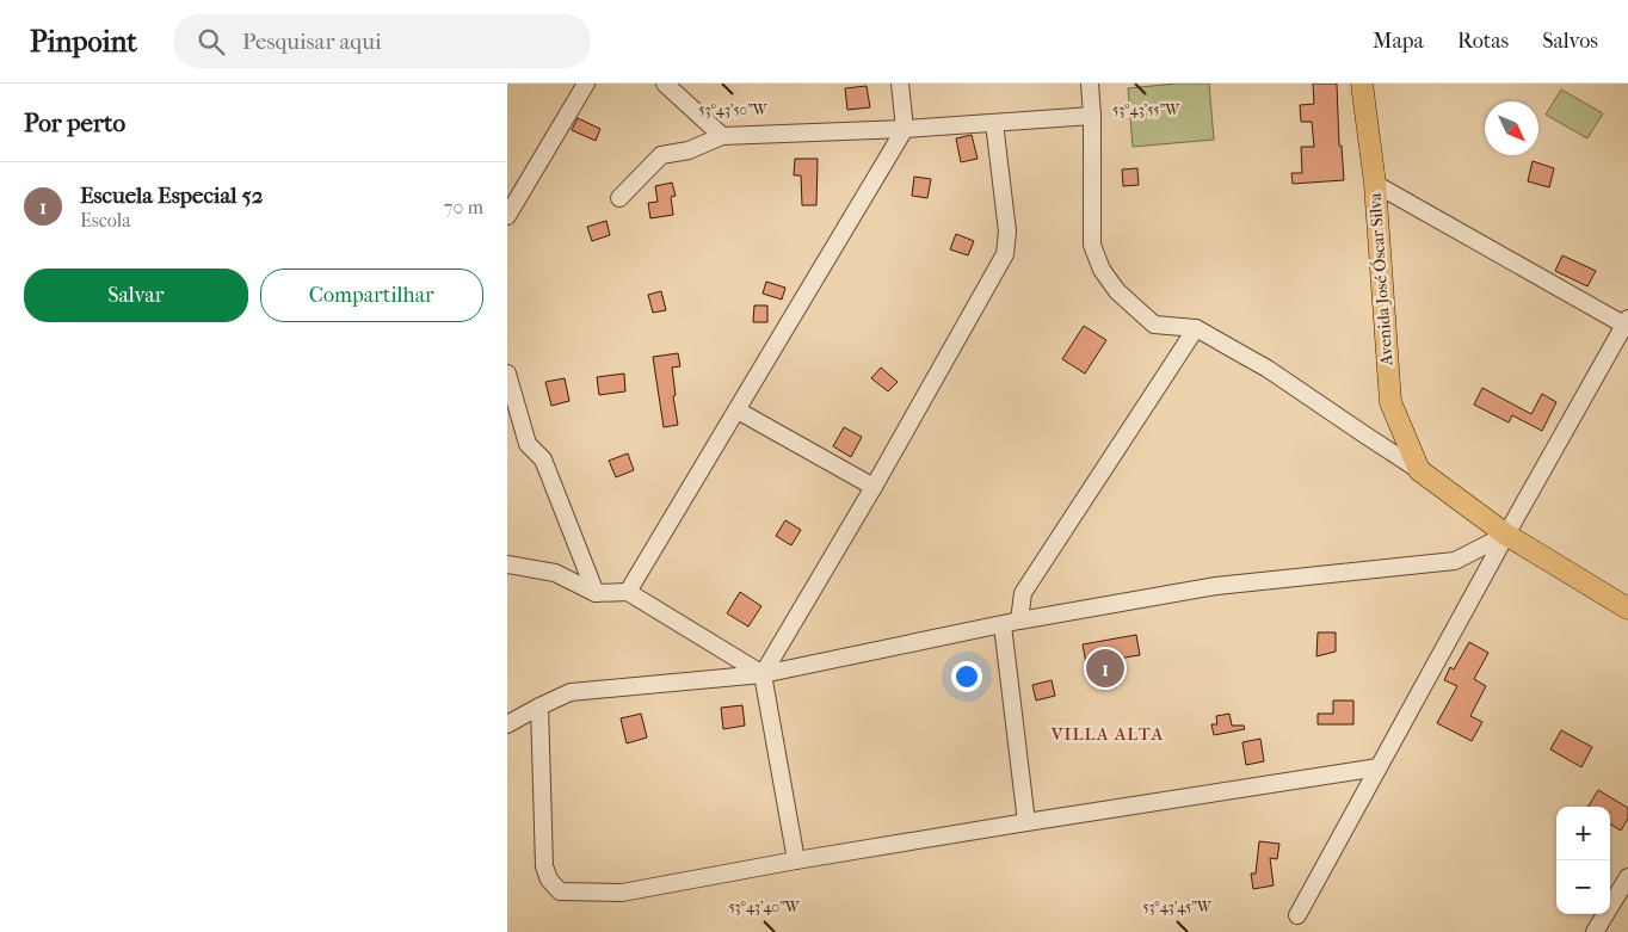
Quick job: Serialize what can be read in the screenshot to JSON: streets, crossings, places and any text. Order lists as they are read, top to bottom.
{
  "streets": {
    "main road": ["Avenida José Óscar Silva"]
  },
  "districts": ["VILLA ALTA"],
  "north": "bottom right",
  "page": {
    "header": "Pinpoint",
    "search": "Pesquisar aqui",
    "nav": ["Mapa", "Rotas", "Salvos"],
    "heading": "Por perto",
    "list": [
      {
        "mark": "1",
        "name": "Escuela Especial 52",
        "note": "Escola",
        "value": "70 m"
      }
    ],
    "buttons": ["Salvar", "Compartilhar"],
    "pins": "1",
    "map_buttons": ["+", "−"]
  },
  "coordinates": [
    "53°43'55\"W",
    "53°43'50\"W",
    "53°43'40\"W",
    "53°43'45\"W"
  ]
}
